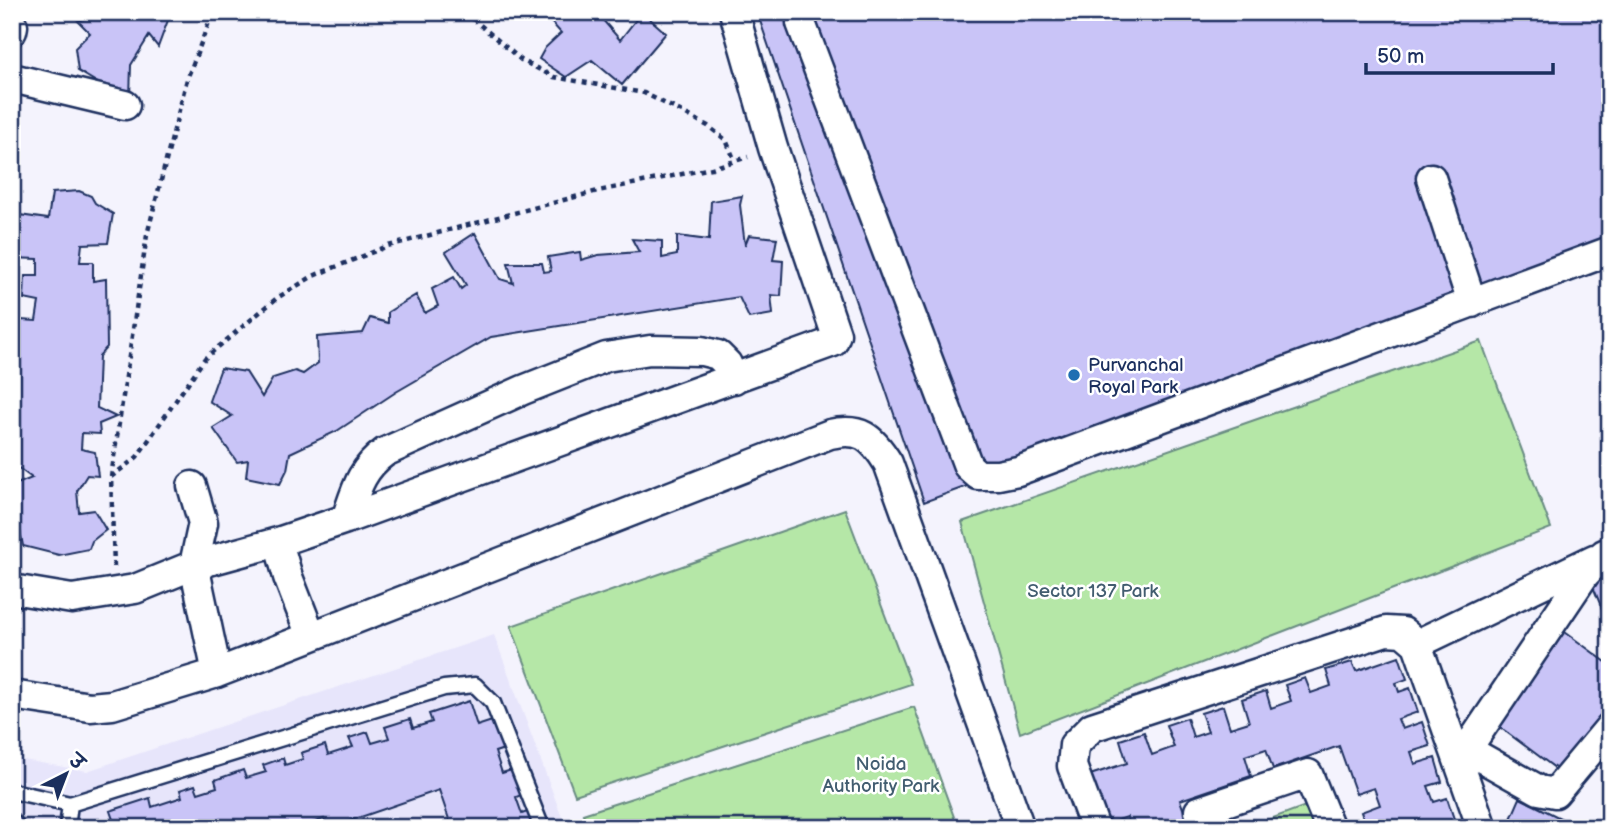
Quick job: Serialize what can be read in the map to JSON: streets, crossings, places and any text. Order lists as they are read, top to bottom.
{
  "parks": ["Sector 137 Park", "Noida Authority Park"],
  "places": ["Purvanchal Royal Park"],
  "scale_bar": "50 m",
  "north": "top right"
}
